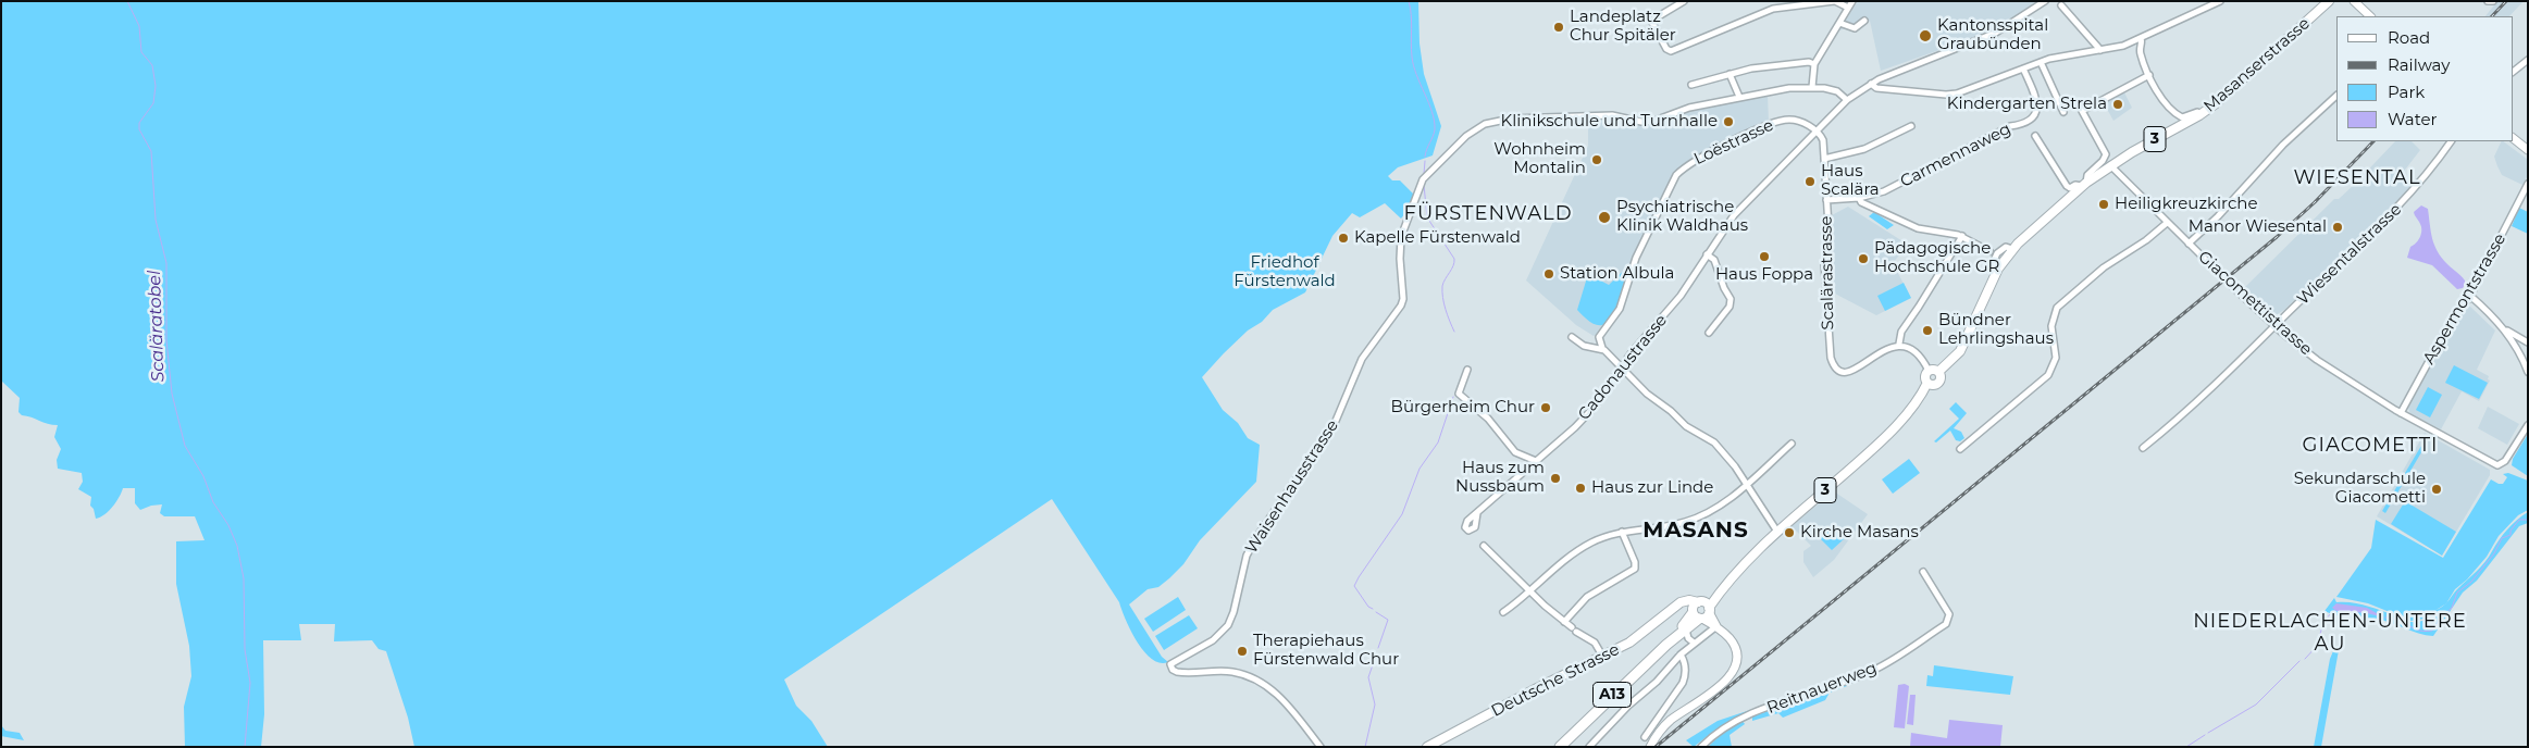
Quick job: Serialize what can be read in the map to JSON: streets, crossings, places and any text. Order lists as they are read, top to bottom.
{
  "streets": {
    "highway": ["A13"],
    "main road": ["Masanserstrasse", "3", "Deutsche Strasse"],
    "street": [
      "Loëstrasse",
      "Carmennaweg",
      "Wiesentalstrasse",
      "Scalärastrasse",
      "Aspermontstrasse",
      "Giacomettistrasse",
      "Cadonaustrasse",
      "Waisenhausstrasse",
      "Reitnauerweg"
    ]
  },
  "crossings": [
    ["Masanserstrasse", "3"],
    ["Masanserstrasse", "Giacomettistrasse"],
    ["3", "Deutsche Strasse"],
    ["3", "A13"],
    ["Loëstrasse", "Scalärastrasse"],
    ["Loëstrasse", "Cadonaustrasse"],
    ["Carmennaweg", "Scalärastrasse"],
    ["Wiesentalstrasse", "Giacomettistrasse"],
    ["Scalärastrasse", "Cadonaustrasse"],
    ["Aspermontstrasse", "Giacomettistrasse"],
    ["Deutsche Strasse", "A13"]
  ],
  "districts": [
    "WIESENTAL",
    "FÜRSTENWALD",
    "GIACOMETTI",
    "MASANS",
    "NIEDERLACHEN-UNTERE AU"
  ],
  "water": ["Scaläratobel"],
  "parks": ["Friedhof Fürstenwald"],
  "places": [
    "Landeplatz Chur Spitäler",
    "Kantonsspital Graubünden",
    "Kindergarten Strela",
    "Klinikschule und Turnhalle",
    "Wohnheim Montalin",
    "Haus Scalära",
    "Heiligkreuzkirche",
    "Psychiatrische Klinik Waldhaus",
    "Manor Wiesental",
    "Kapelle Fürstenwald",
    "Haus Foppa",
    "Pädagogische Hochschule GR",
    "Station Albula",
    "Bündner Lehrlingshaus",
    "Bürgerheim Chur",
    "Haus zum Nussbaum",
    "Haus zur Linde",
    "Sekundarschule Giacometti",
    "Kirche Masans",
    "Therapiehaus Fürstenwald Chur"
  ],
  "legend": [
    "Road",
    "Railway",
    "Park",
    "Water"
  ]
}
